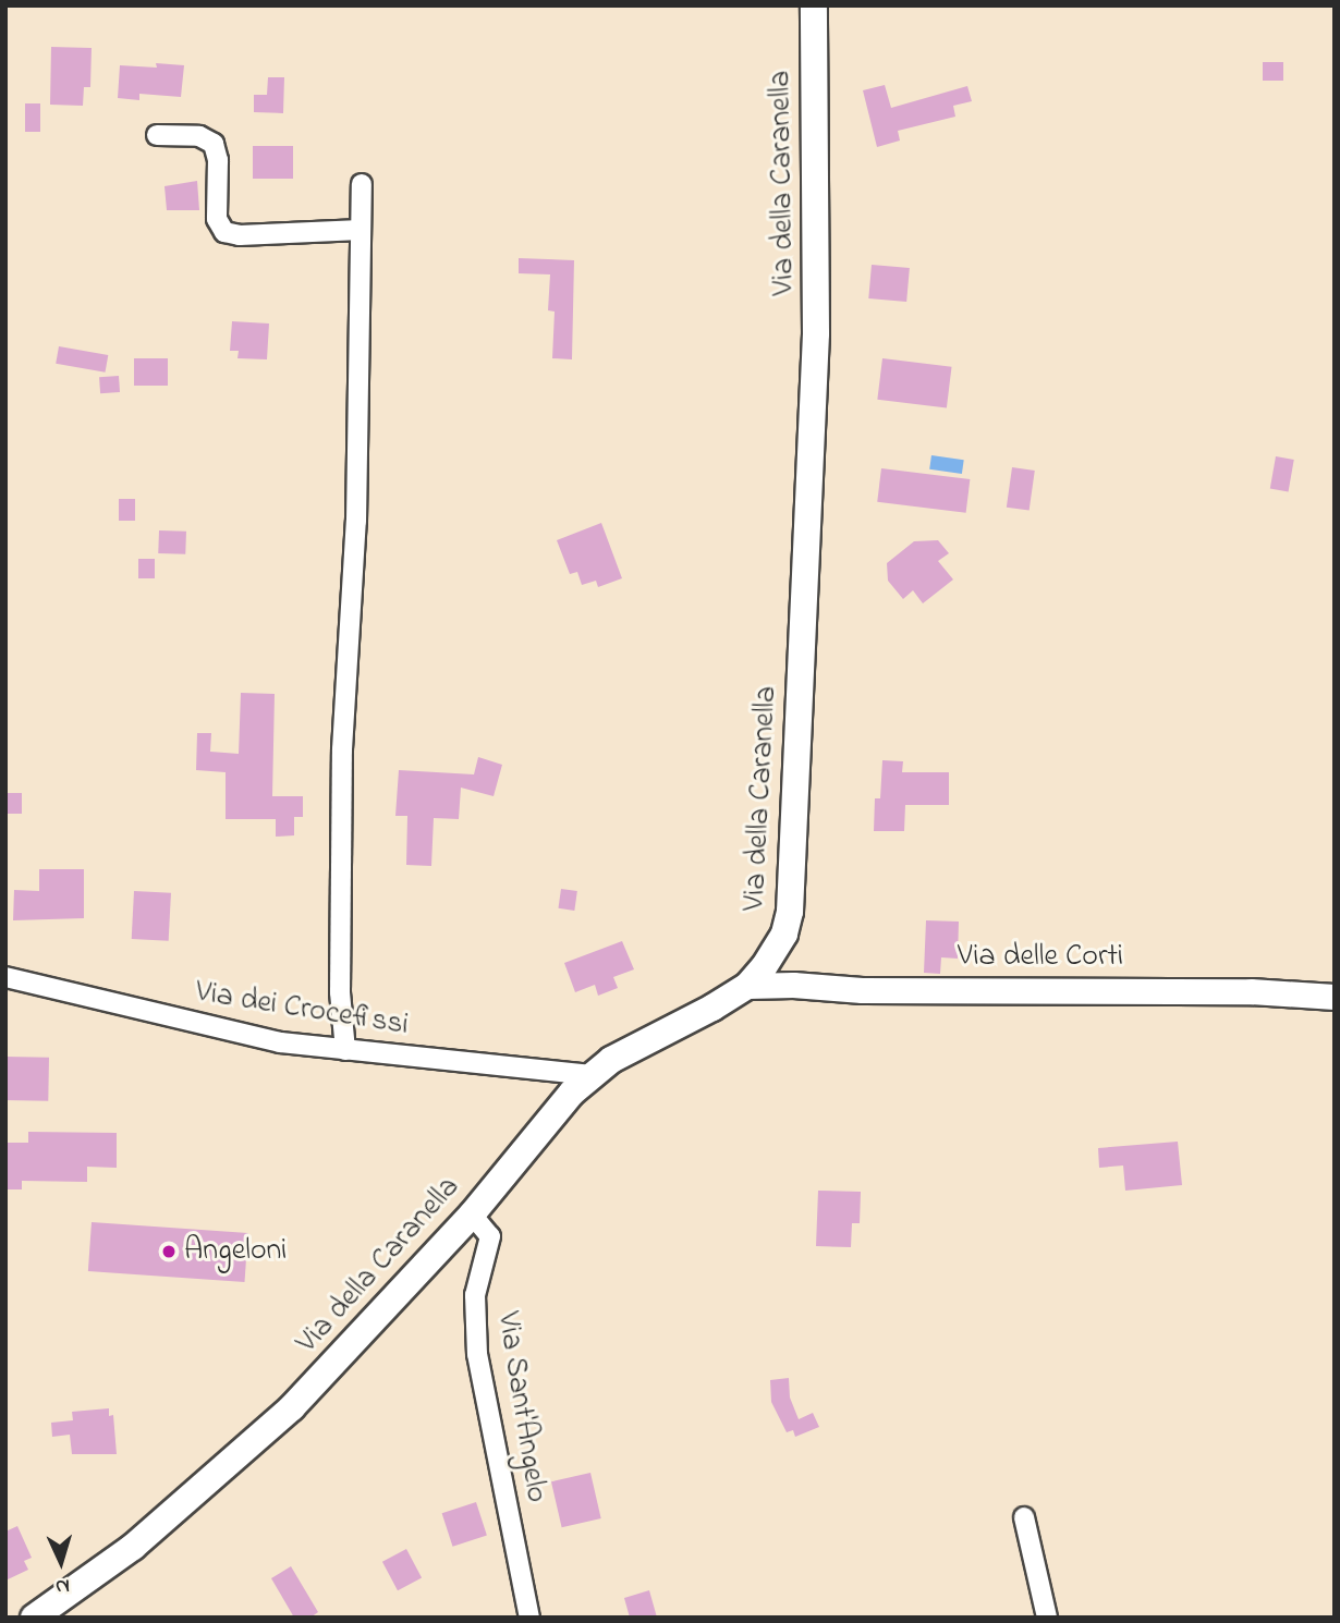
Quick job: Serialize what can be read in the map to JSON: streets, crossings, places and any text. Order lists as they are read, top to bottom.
{
  "streets": {
    "main road": ["Via della Caranella"],
    "street": ["Via delle Corti", "Via dei Crocefissi", "Via Sant'Angelo"]
  },
  "crossings": [
    ["Via della Caranella", "Via delle Corti"],
    ["Via della Caranella", "Via dei Crocefissi"],
    ["Via della Caranella", "Via Sant'Angelo"]
  ],
  "places": ["Angeloni"],
  "north": "bottom"
}
